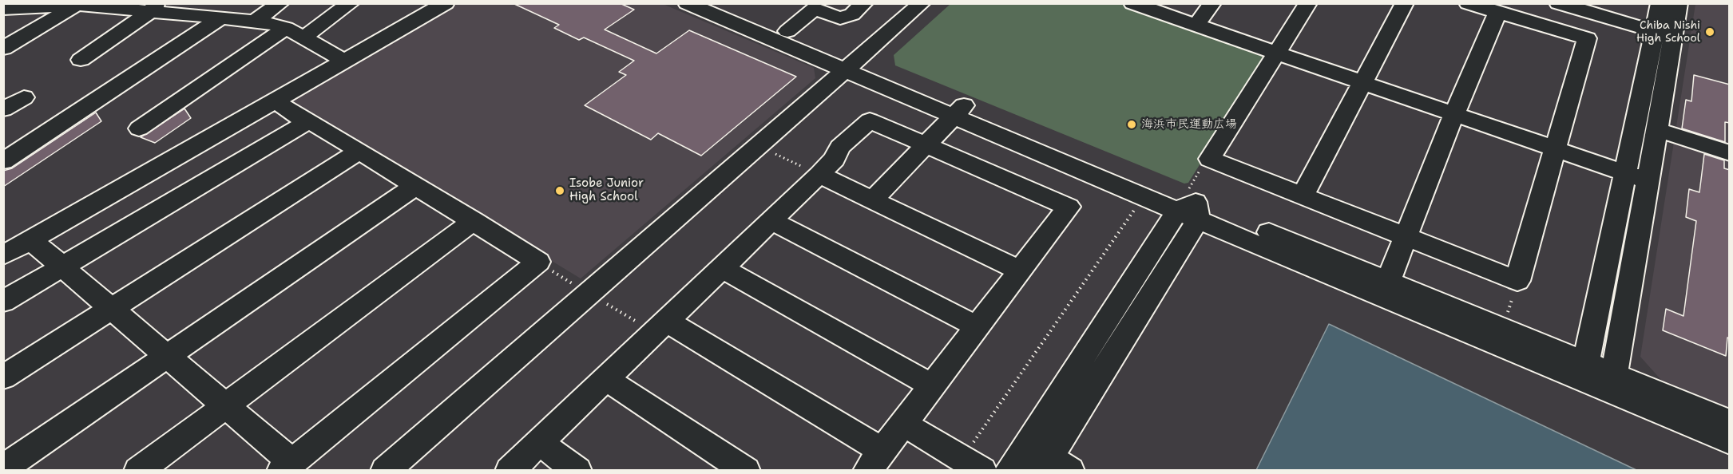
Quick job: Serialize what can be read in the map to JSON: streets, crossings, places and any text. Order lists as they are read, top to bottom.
{
  "places": ["Chiba Nishi High School", "海浜市民運動広場", "Isobe Junior High School"]
}
